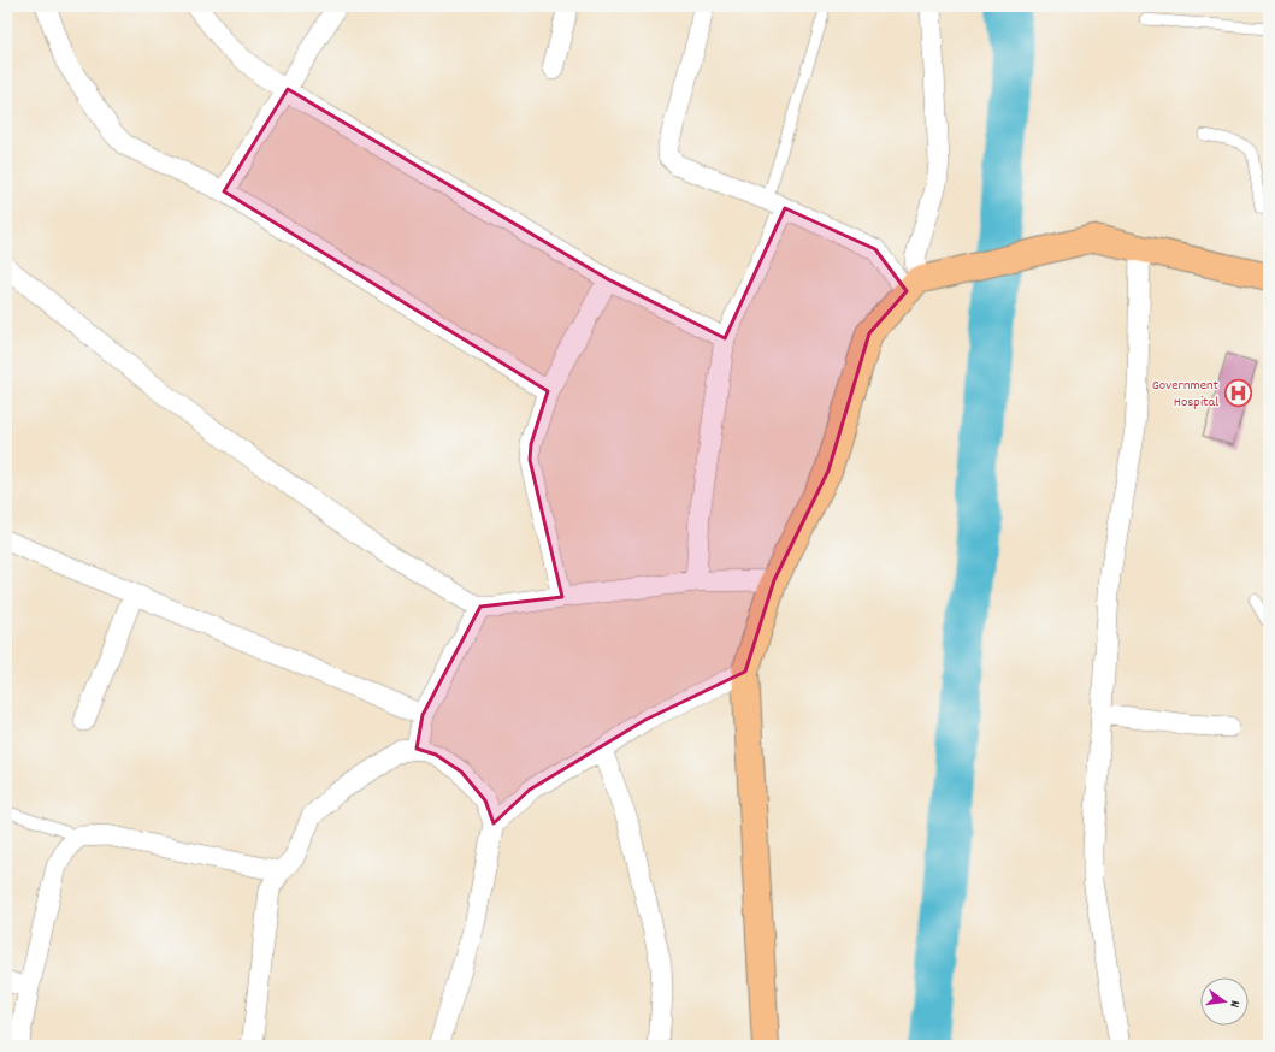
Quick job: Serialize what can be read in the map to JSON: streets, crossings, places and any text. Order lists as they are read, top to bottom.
{
  "places": {
    "hospital": ["Government Hospital"]
  },
  "north": "right"
}
